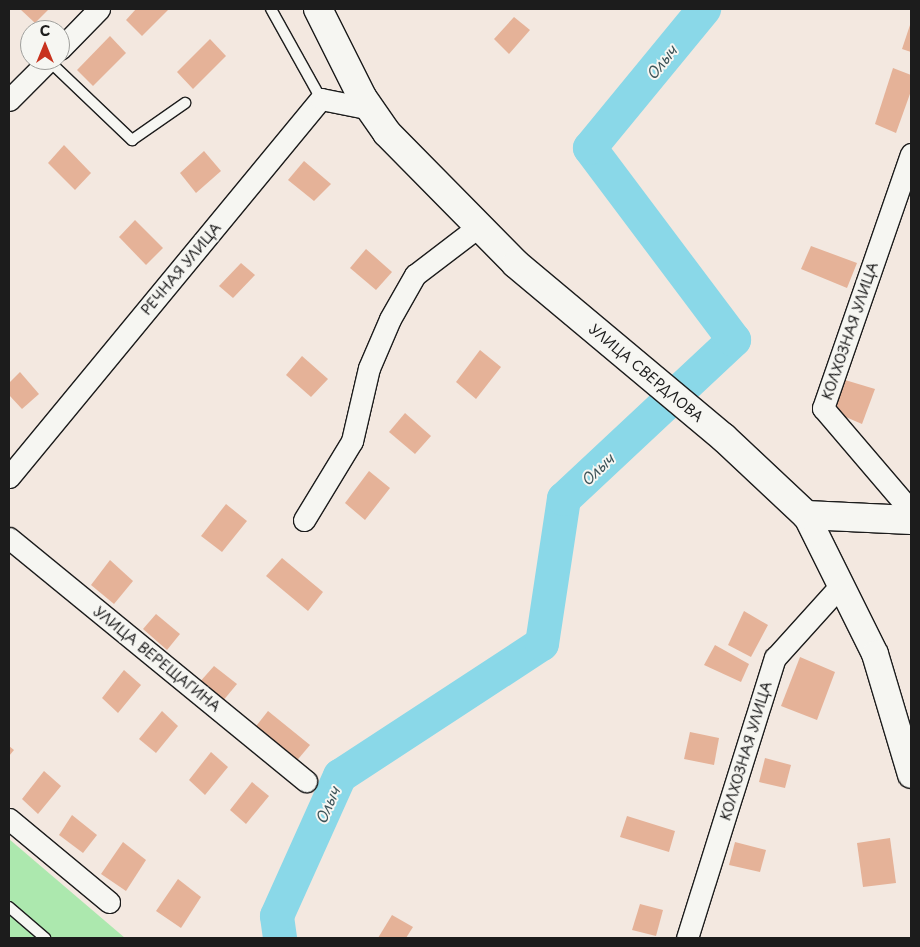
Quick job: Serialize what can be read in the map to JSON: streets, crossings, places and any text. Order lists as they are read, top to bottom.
{
  "streets": {
    "main road": ["УЛИЦА СВЕРДЛОВА"],
    "street": ["РЕЧНАЯ УЛИЦА", "КОЛХОЗНАЯ УЛИЦА", "УЛИЦА ВЕРЕЩАГИНА"]
  },
  "crossings": [
    ["КОЛХОЗНАЯ УЛИЦА", "УЛИЦА СВЕРДЛОВА"]
  ],
  "water": ["Олыч"],
  "north": "top"
}
